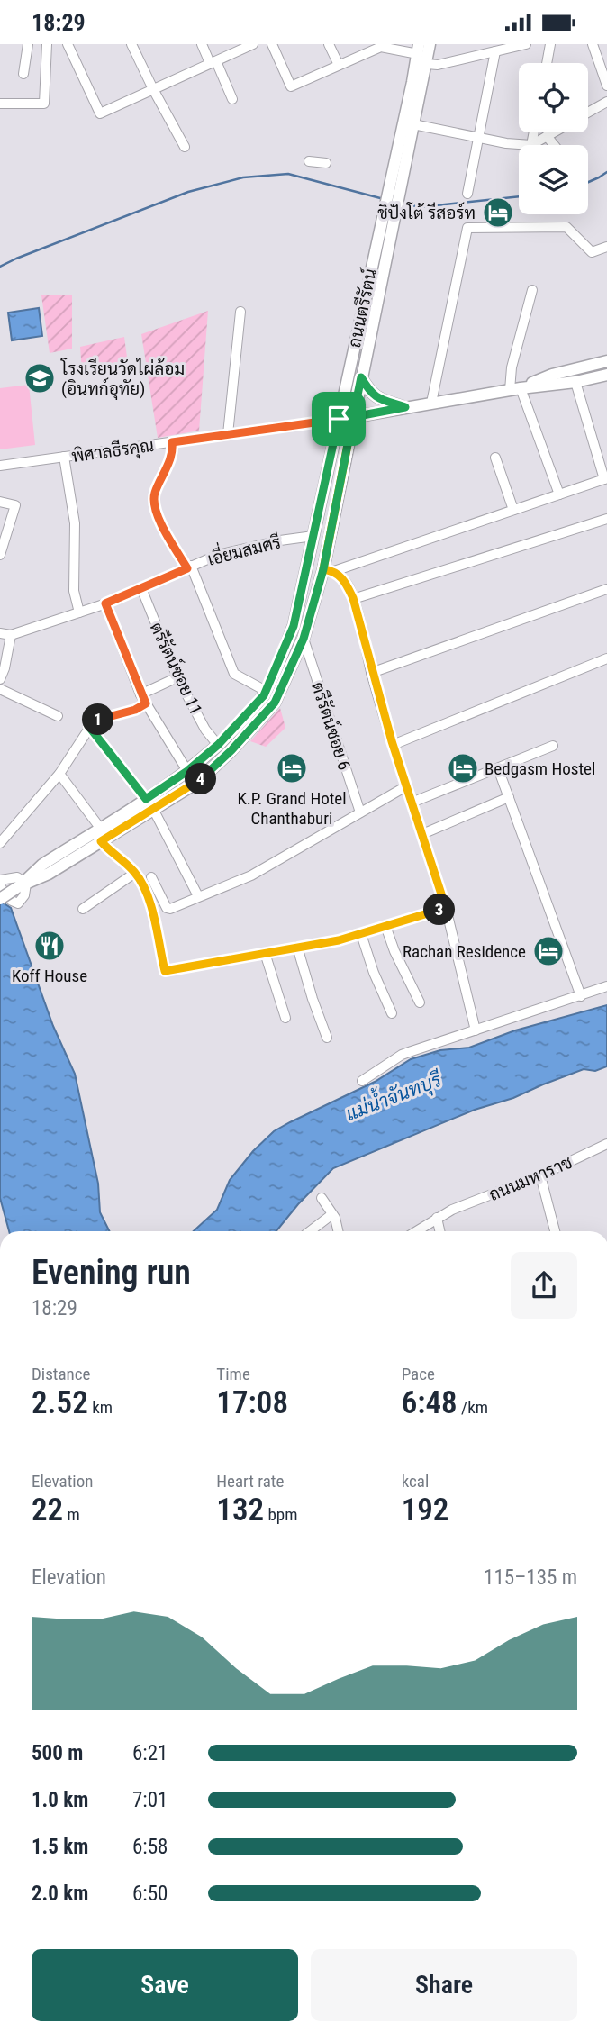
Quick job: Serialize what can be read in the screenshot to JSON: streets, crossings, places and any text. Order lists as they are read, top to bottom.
{
  "streets": {
    "main road": ["ถนนตรีรัตน์"],
    "street": [
      "พิศาลธีรคุณ",
      "เอี่ยมสมศรี",
      "ตรีรัตน์ซอย 11",
      "ตรีรัตน์ซอย 6",
      "ถนนมหาราช"
    ]
  },
  "crossings": [
    ["ถนนตรีรัตน์", "พิศาลธีรคุณ"],
    ["ถนนตรีรัตน์", "เอี่ยมสมศรี"],
    ["ถนนตรีรัตน์", "ตรีรัตน์ซอย 11"],
    ["ถนนตรีรัตน์", "ตรีรัตน์ซอย 6"],
    ["เอี่ยมสมศรี", "ตรีรัตน์ซอย 11"]
  ],
  "water": ["แม่น้ำจันทบุรี"],
  "places": {
    "hotel": [
      "ชิปังโต้ รีสอร์ท",
      "K.P. Grand Hotel Chanthaburi",
      "Bedgasm Hostel",
      "Rachan Residence"
    ],
    "school or university": ["โรงเรียนวัดไผ่ล้อม (อินทก์อุทัย)"],
    "restaurant": ["Koff House"]
  },
  "page": {
    "status": "18:29",
    "pins": ["1", "4", "3"],
    "heading": ["Evening run", "18:29"],
    "stats": [
      ["Distance", "2.52 km"],
      ["Time", "17:08"],
      ["Pace", "6:48 /km"],
      ["Elevation", "22 m"],
      ["Heart rate", "132 bpm"],
      ["kcal", "192"]
    ],
    "chart": ["Elevation", "115–135 m"],
    "list": [
      {
        "name": "500 m",
        "note": "6:21"
      },
      {
        "name": "1.0 km",
        "note": "7:01"
      },
      {
        "name": "1.5 km",
        "note": "6:58"
      },
      {
        "name": "2.0 km",
        "note": "6:50"
      }
    ],
    "buttons": ["Save", "Share"]
  }
}
